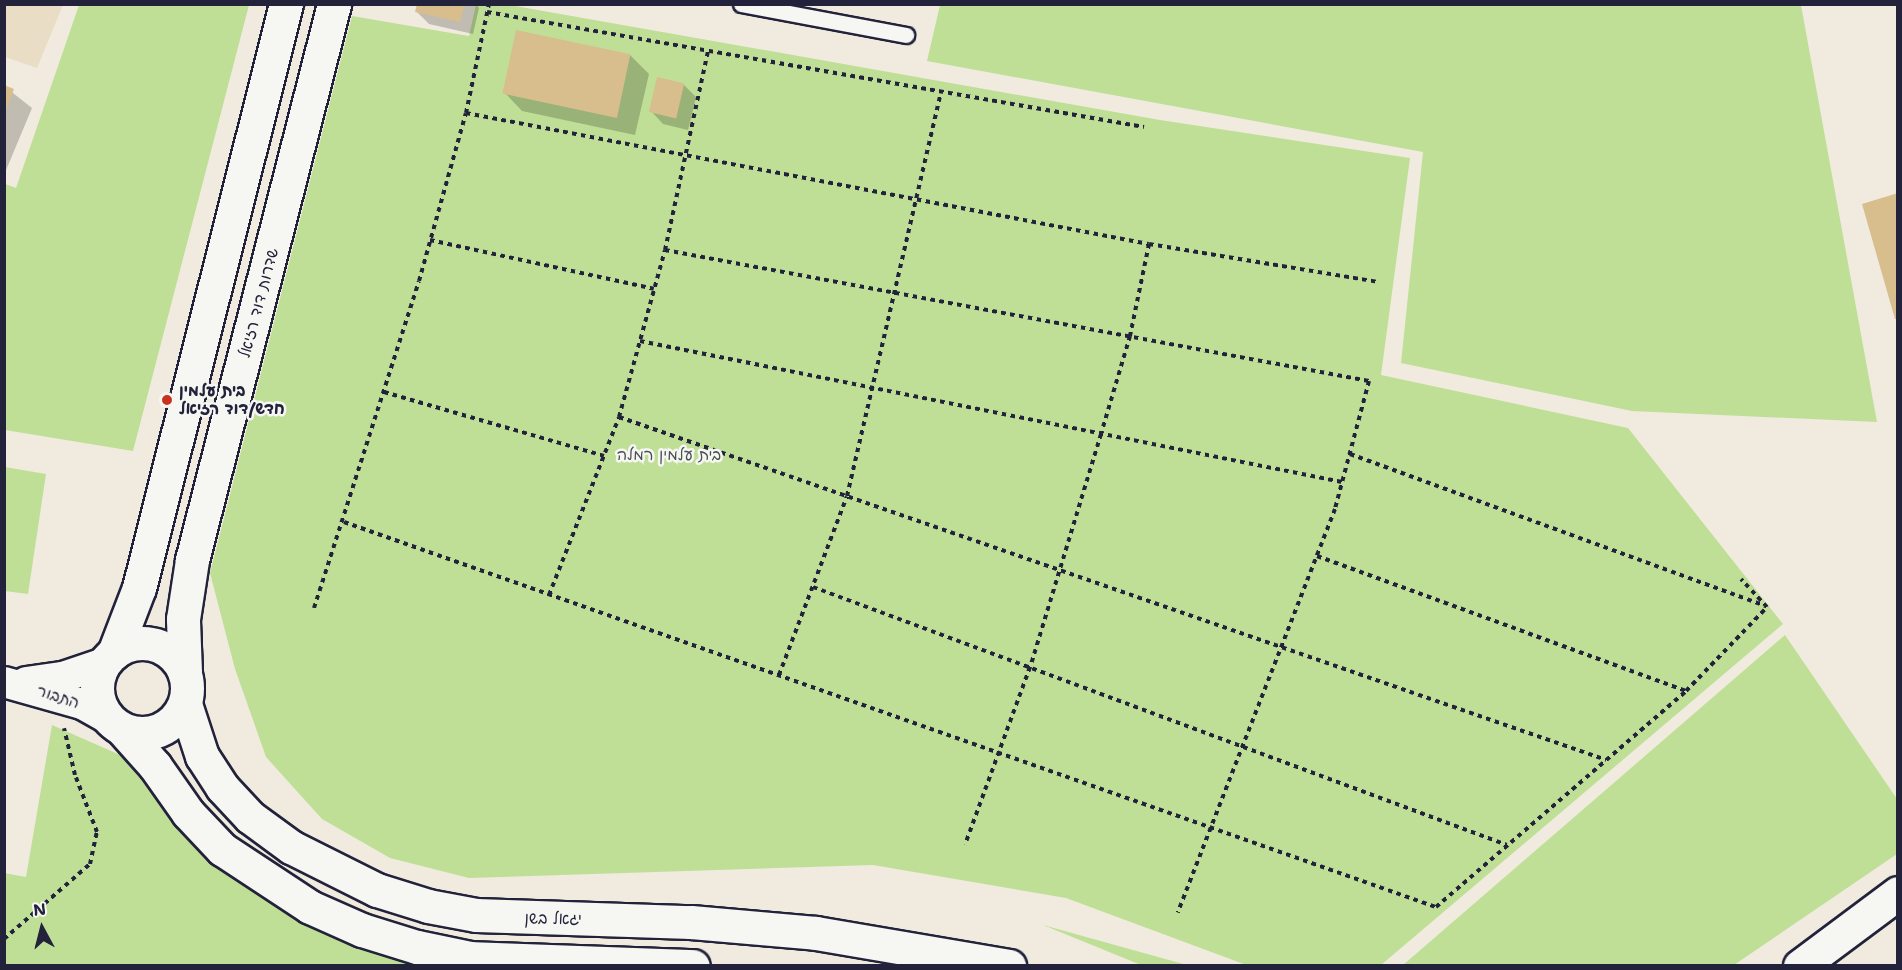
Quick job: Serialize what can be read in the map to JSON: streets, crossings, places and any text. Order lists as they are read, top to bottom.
{
  "streets": {
    "main road": ["שדרות דוד רזיאל", "יגאל בשן"],
    "street": ["התבור"]
  },
  "crossings": [
    ["שדרות דוד רזיאל", "התבור"],
    ["שדרות דוד רזיאל", "יגאל בשן"],
    ["התבור", "יגאל בשן"]
  ],
  "parks": ["בית עלמין רמלה"],
  "places": ["בית עלמין חדש/דוד רזיאל"],
  "north": "top"
}
